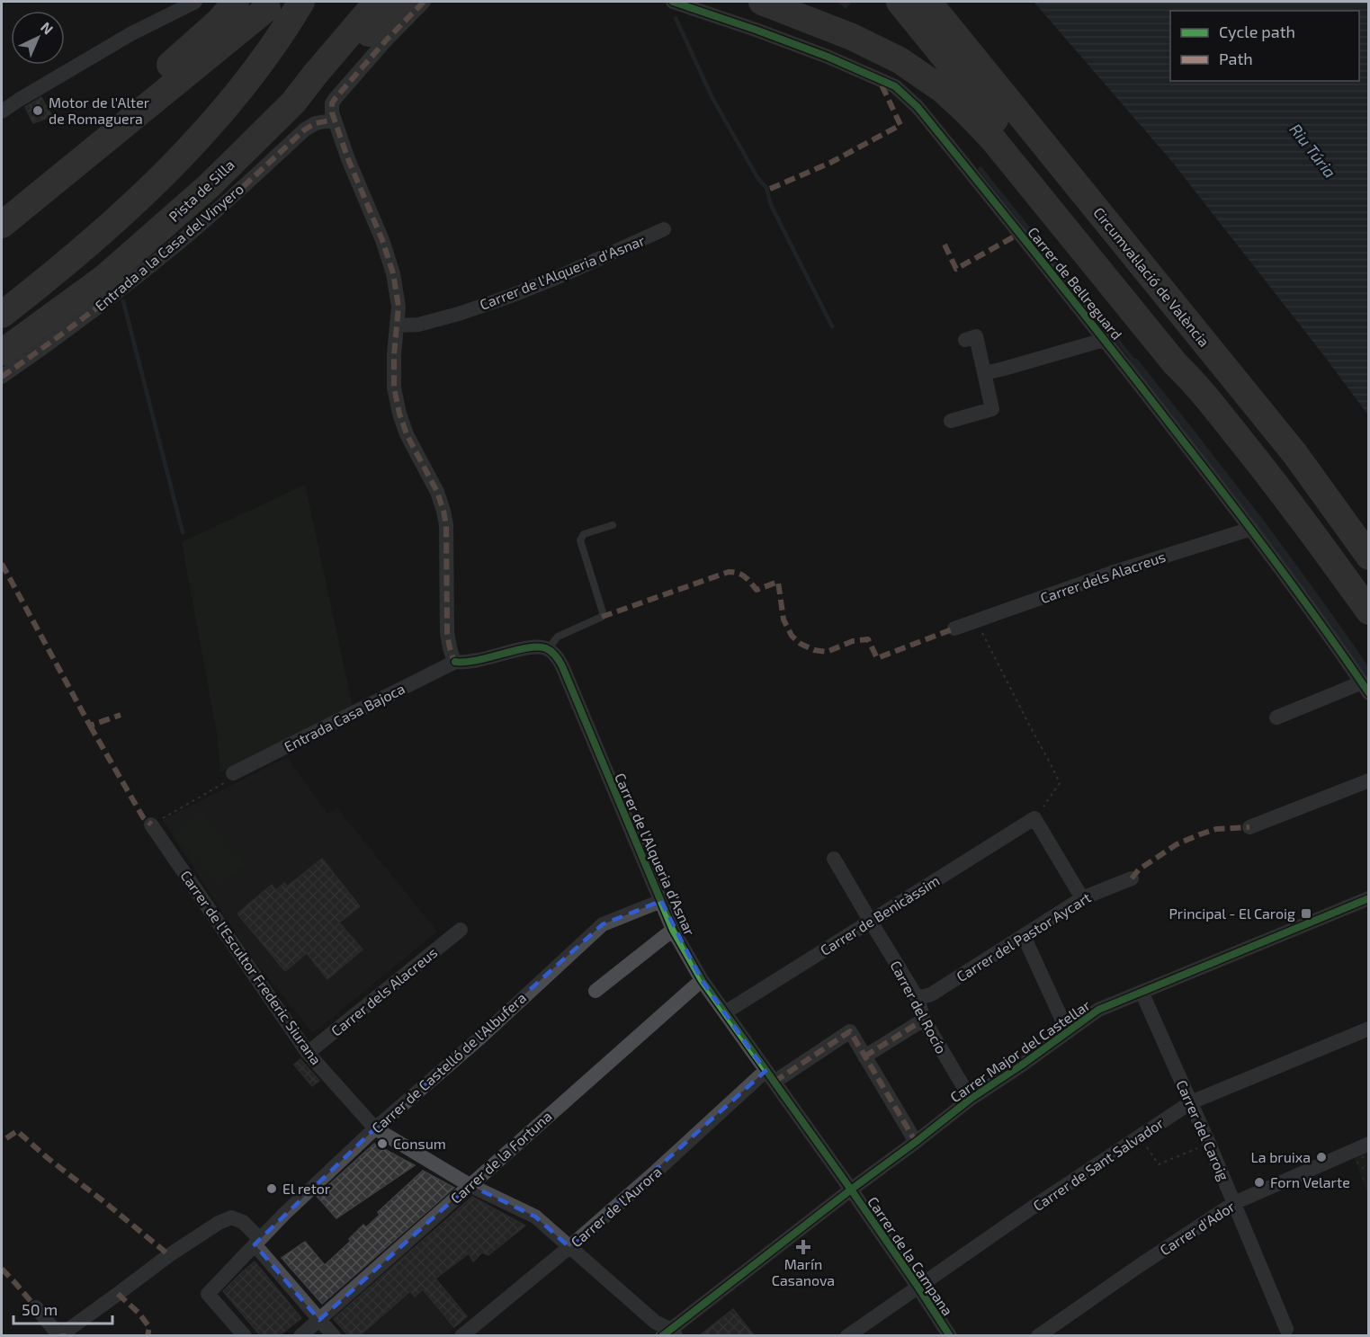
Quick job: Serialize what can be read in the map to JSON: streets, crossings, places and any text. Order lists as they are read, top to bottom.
{
  "streets": {
    "highway": ["Pista de Silla", "Circumval·lació de València"],
    "street": [
      "Entrada a la Casa del Vinyero",
      "Carrer de l'Alqueria d'Asnar",
      "Carrer de Bellreguard",
      "Carrer dels Alacreus",
      "Entrada Casa Bajoca",
      "Carrer de Benicàssim",
      "Carrer del Pastor Aycart",
      "Carrer de l'Escultor Frederic Siurana",
      "Carrer del Rocío",
      "Carrer Major del Castellar",
      "Carrer de Castelló de l'Albufera",
      "Carrer del Caroig",
      "Carrer de la Fortuna",
      "Carrer de Sant Salvador",
      "Carrer de l'Aurora",
      "Carrer d'Ador",
      "Carrer de la Campana"
    ]
  },
  "crossings": [
    ["Carrer de l'Alqueria d'Asnar", "Carrer de Benicàssim"],
    ["Carrer de l'Alqueria d'Asnar", "Carrer Major del Castellar"],
    ["Carrer de l'Alqueria d'Asnar", "Carrer de Castelló de l'Albufera"],
    ["Carrer de l'Alqueria d'Asnar", "Carrer de la Fortuna"],
    ["Carrer de l'Alqueria d'Asnar", "Carrer de l'Aurora"],
    ["Carrer de l'Alqueria d'Asnar", "Carrer de la Campana"],
    ["Carrer de Bellreguard", "Carrer dels Alacreus"],
    ["Carrer dels Alacreus", "Carrer de l'Escultor Frederic Siurana"],
    ["Carrer de Benicàssim", "Carrer del Rocío"],
    ["Carrer del Pastor Aycart", "Carrer del Rocío"],
    ["Carrer de l'Escultor Frederic Siurana", "Carrer Major del Castellar"],
    ["Carrer de l'Escultor Frederic Siurana", "Carrer de Castelló de l'Albufera"],
    ["Carrer de l'Escultor Frederic Siurana", "Carrer de la Fortuna"],
    ["Carrer de l'Escultor Frederic Siurana", "Carrer de l'Aurora"],
    ["Carrer del Rocío", "Carrer Major del Castellar"],
    ["Carrer Major del Castellar", "Carrer del Caroig"],
    ["Carrer Major del Castellar", "Carrer de la Campana"],
    ["Carrer del Caroig", "Carrer de Sant Salvador"],
    ["Carrer del Caroig", "Carrer d'Ador"],
    ["Carrer de Sant Salvador", "Carrer de la Campana"]
  ],
  "water": ["Riu Túria"],
  "places": {
    "other": [
      "Motor de l'Alter de Romaguera",
      "Consum",
      "La bruixa",
      "Forn Velarte",
      "El retor"
    ],
    "transit": ["Principal - El Caroig"],
    "health": ["Marín Casanova"]
  },
  "legend": ["Cycle path", "Path"],
  "scale_bar": "50 m",
  "north": "top right"
}
